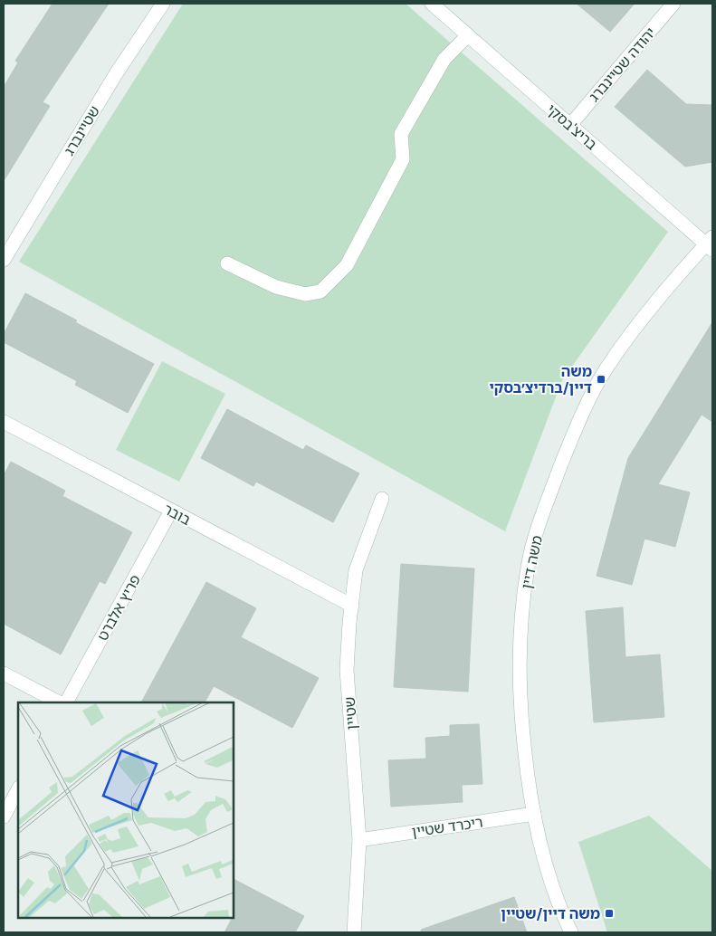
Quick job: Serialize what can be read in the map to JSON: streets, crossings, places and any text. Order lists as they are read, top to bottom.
{
  "streets": {
    "street": [
      "יהודה שטיינברג",
      "בריצ'בסקי",
      "שטיינברג",
      "בובר",
      "משה דיין",
      "פריץ אלברט",
      "שטיין",
      "ריכרד שטיין"
    ]
  },
  "crossings": [
    ["יהודה שטיינברג", "בריצ'בסקי"],
    ["בריצ'בסקי", "משה דיין"],
    ["בובר", "פריץ אלברט"],
    ["בובר", "שטיין"],
    ["משה דיין", "ריכרד שטיין"],
    ["שטיין", "ריכרד שטיין"]
  ],
  "places": {
    "transit": ["משה דיין/ברדיצ׳בסקי", "משה דיין/שטיין"]
  }
}
